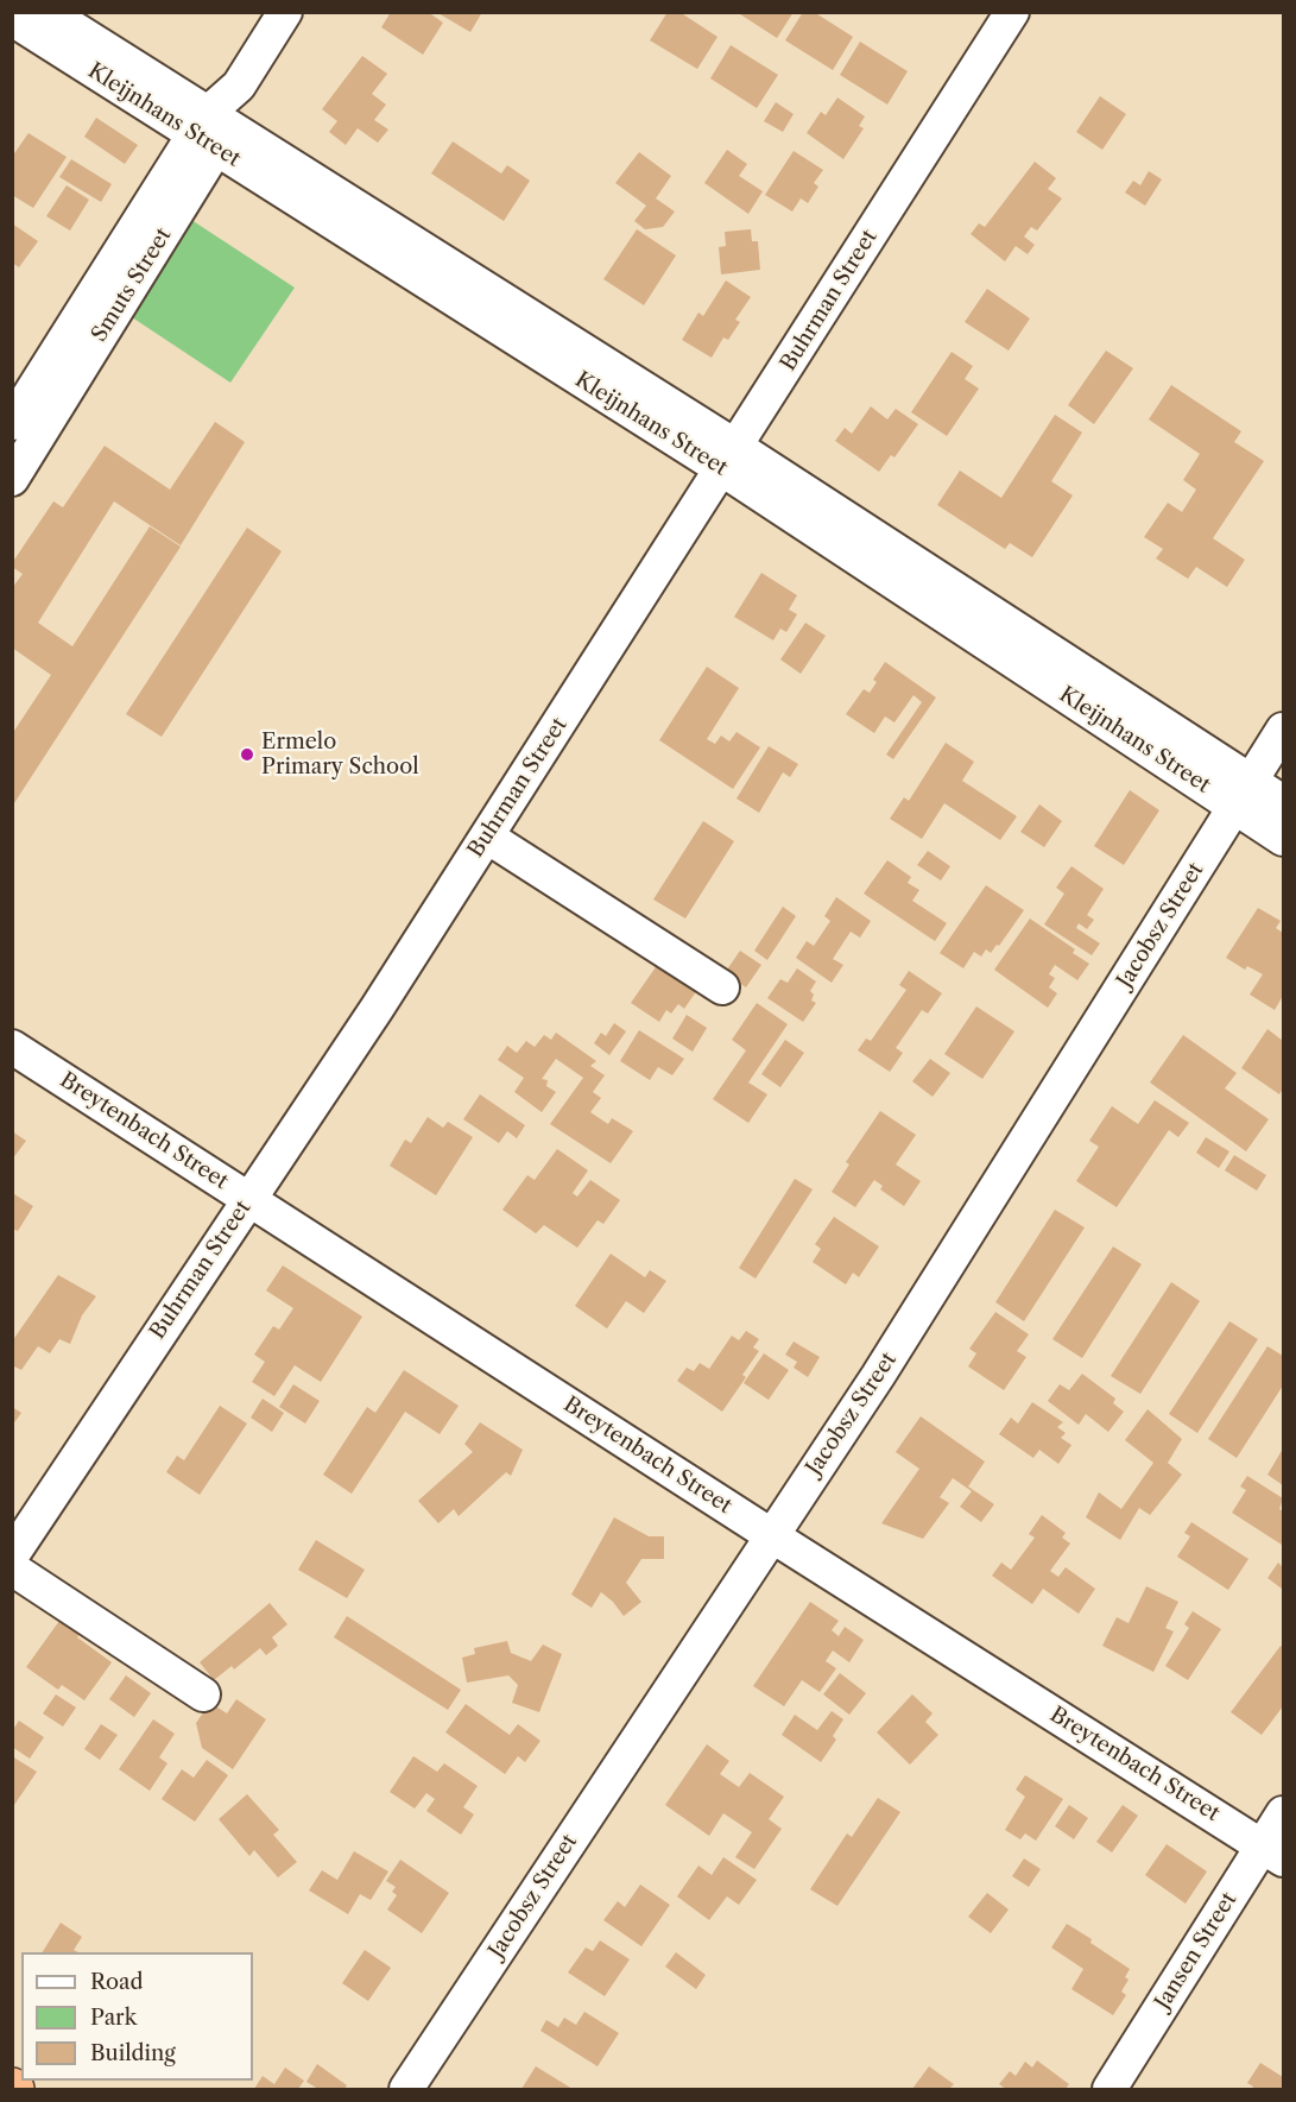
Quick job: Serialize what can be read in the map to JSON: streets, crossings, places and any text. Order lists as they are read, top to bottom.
{
  "streets": {
    "street": [
      "Kleijnhans Street",
      "Smuts Street",
      "Buhrman Street",
      "Jacobsz Street",
      "Breytenbach Street",
      "Jansen Street"
    ]
  },
  "crossings": [
    ["Kleijnhans Street", "Smuts Street"],
    ["Kleijnhans Street", "Buhrman Street"],
    ["Kleijnhans Street", "Jacobsz Street"],
    ["Buhrman Street", "Breytenbach Street"],
    ["Jacobsz Street", "Breytenbach Street"],
    ["Breytenbach Street", "Jansen Street"]
  ],
  "places": ["Ermelo Primary School"],
  "legend": ["Road", "Park", "Building"]
}
